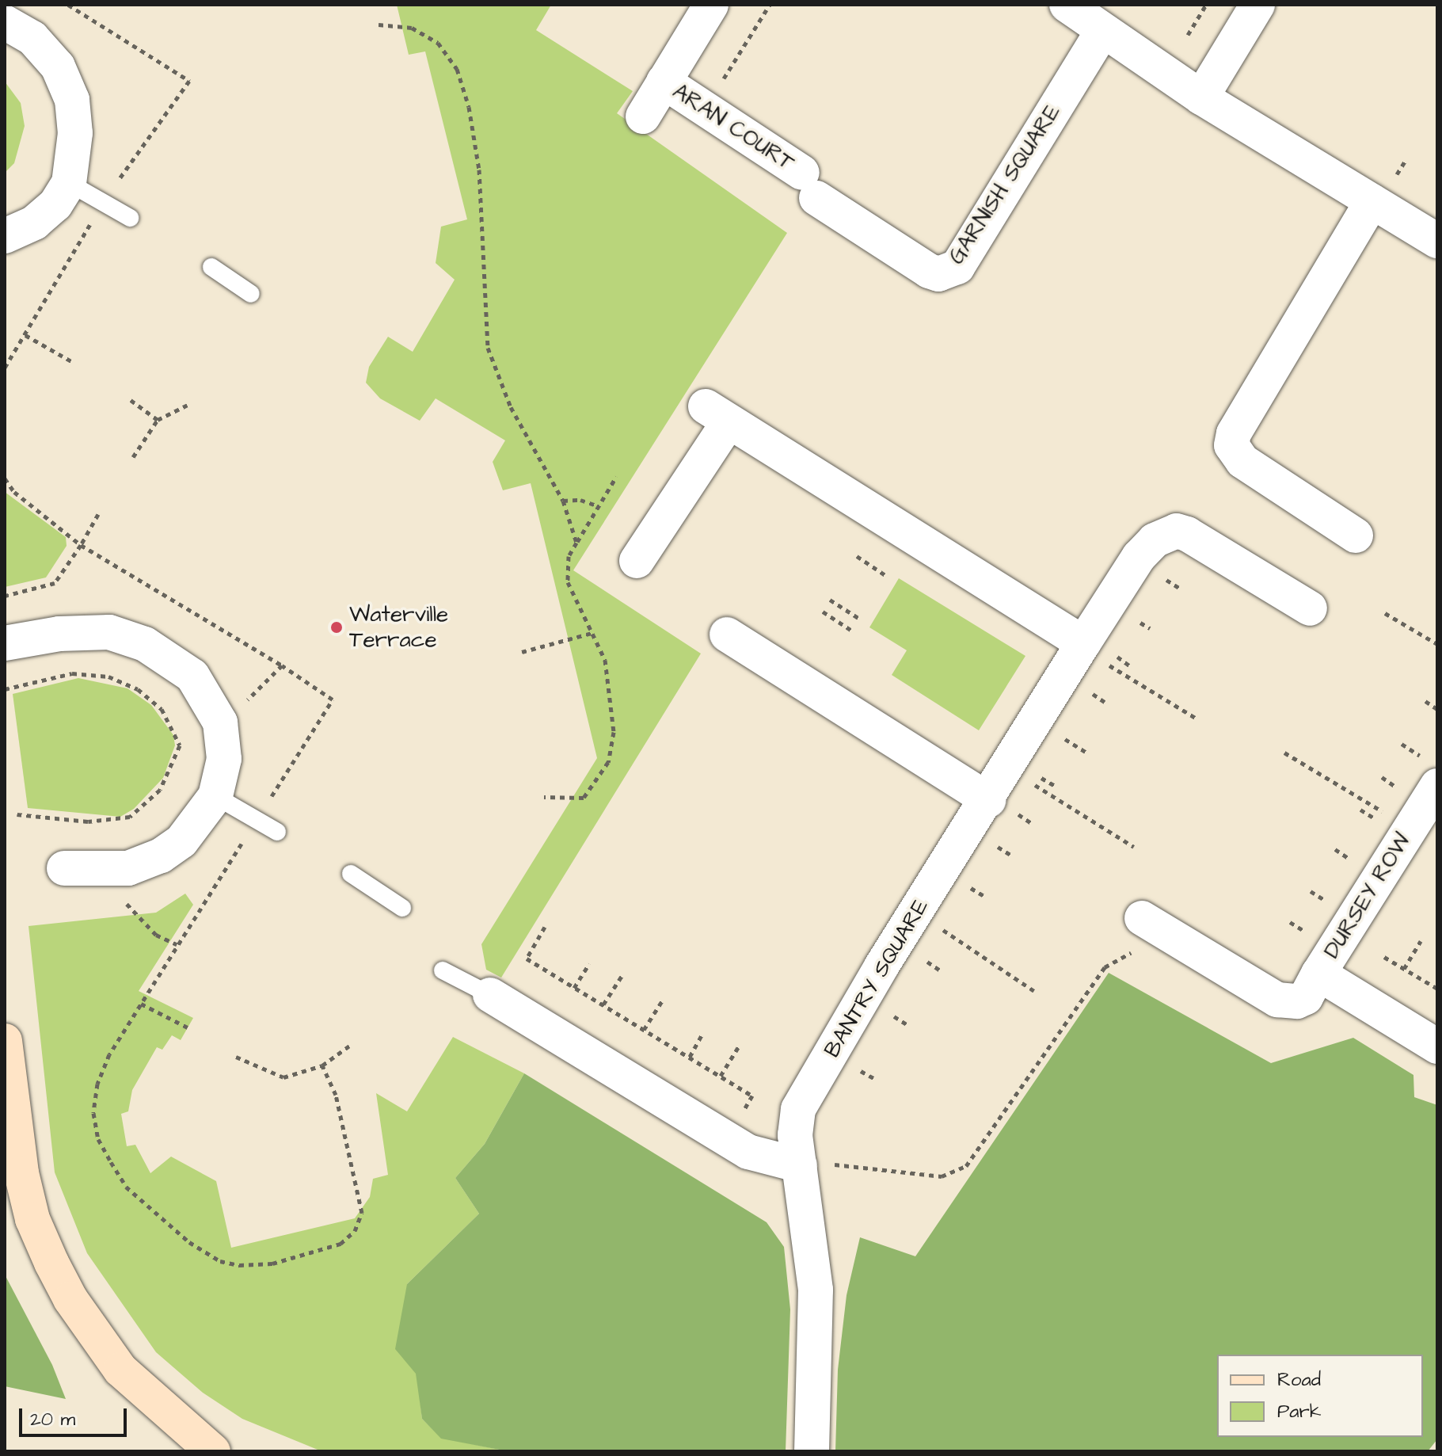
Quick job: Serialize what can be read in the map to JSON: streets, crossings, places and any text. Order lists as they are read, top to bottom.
{
  "streets": {
    "street": [
      "ARAN COURT",
      "GARNISH SQUARE",
      "DURSEY ROW",
      "BANTRY SQUARE"
    ]
  },
  "crossings": [
    ["ARAN COURT", "GARNISH SQUARE"]
  ],
  "places": ["Waterville Terrace"],
  "legend": ["Road", "Park"],
  "scale_bar": "20 m"
}
